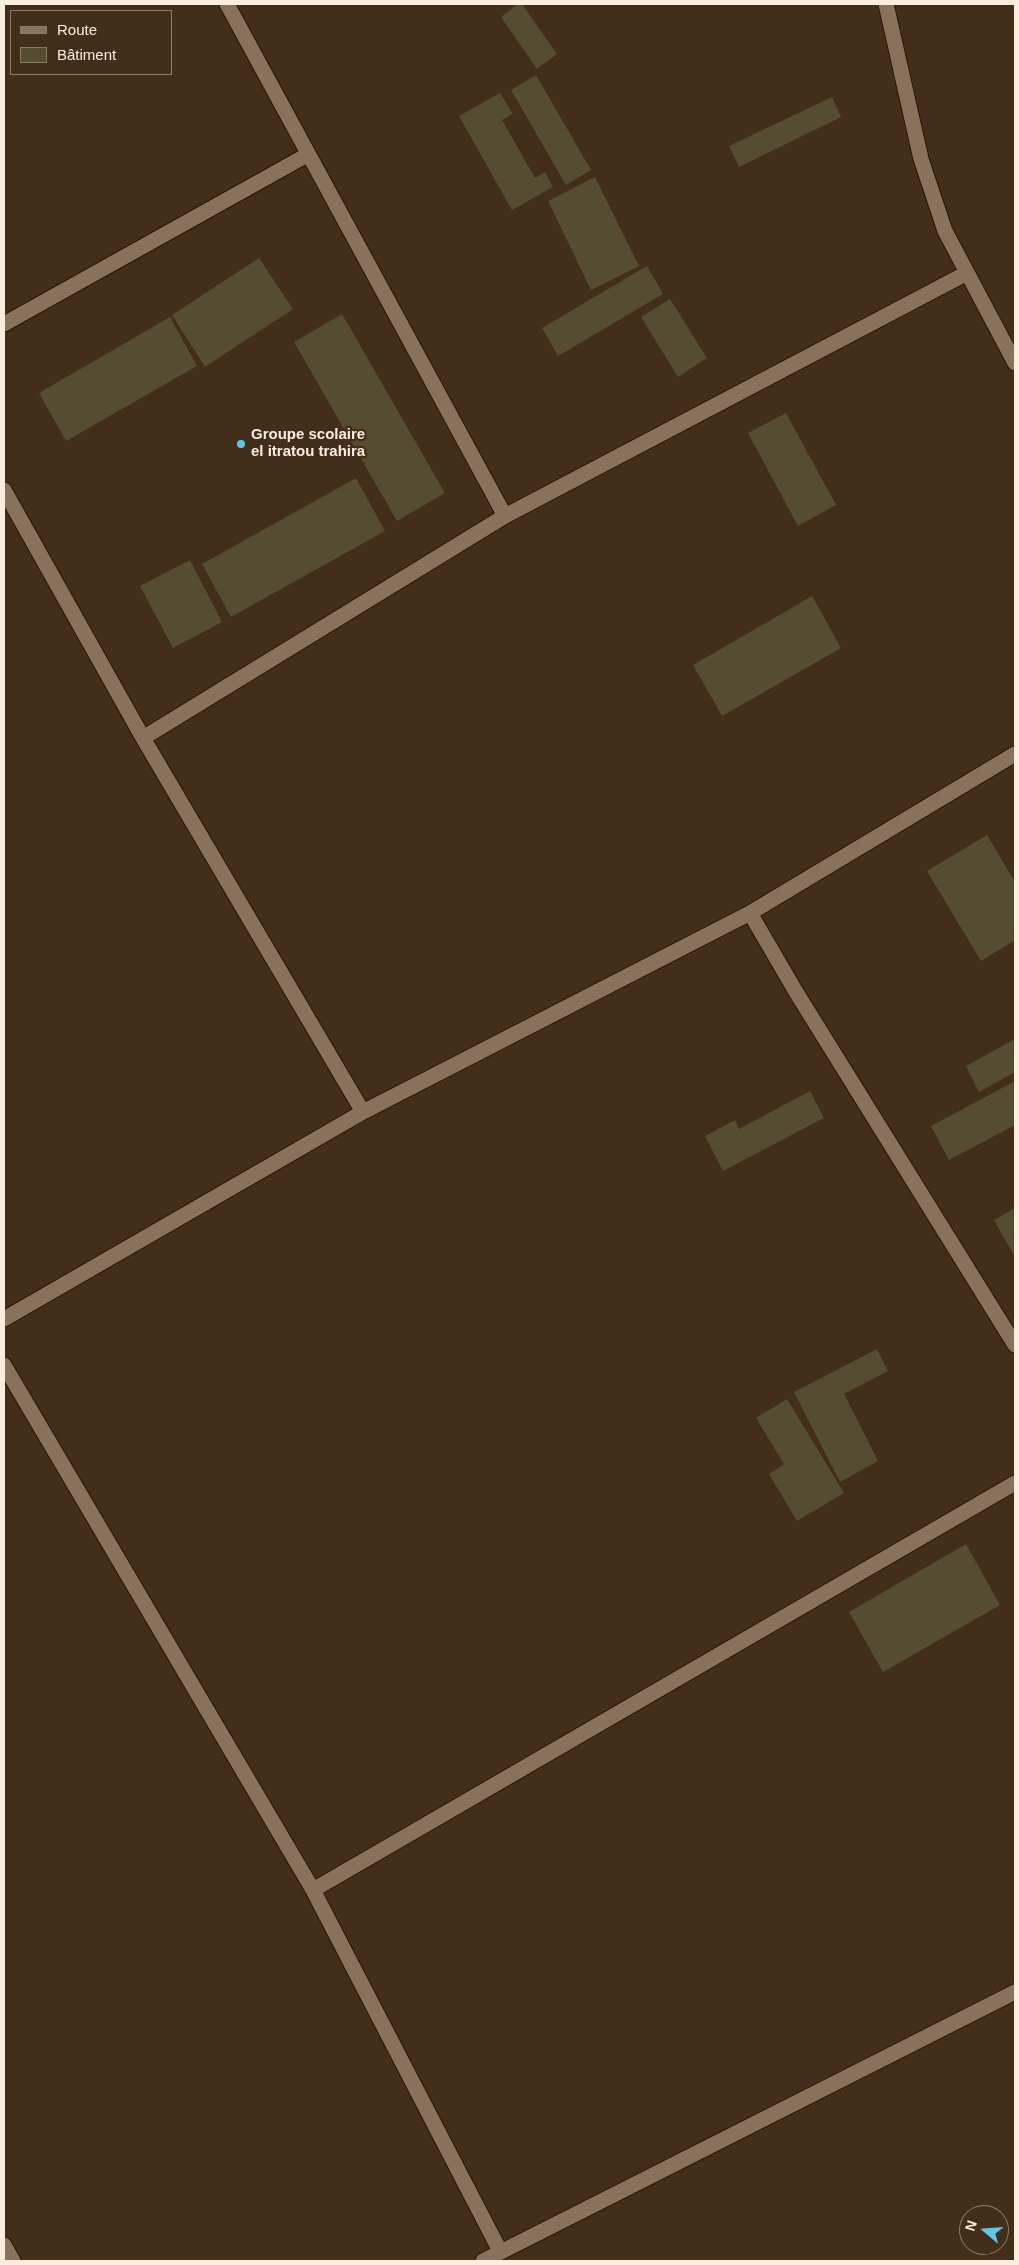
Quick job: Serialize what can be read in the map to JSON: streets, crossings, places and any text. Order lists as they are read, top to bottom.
{
  "places": ["Groupe scolaire el itratou trahira"],
  "legend": ["Route", "Bâtiment"],
  "north": "left"
}
